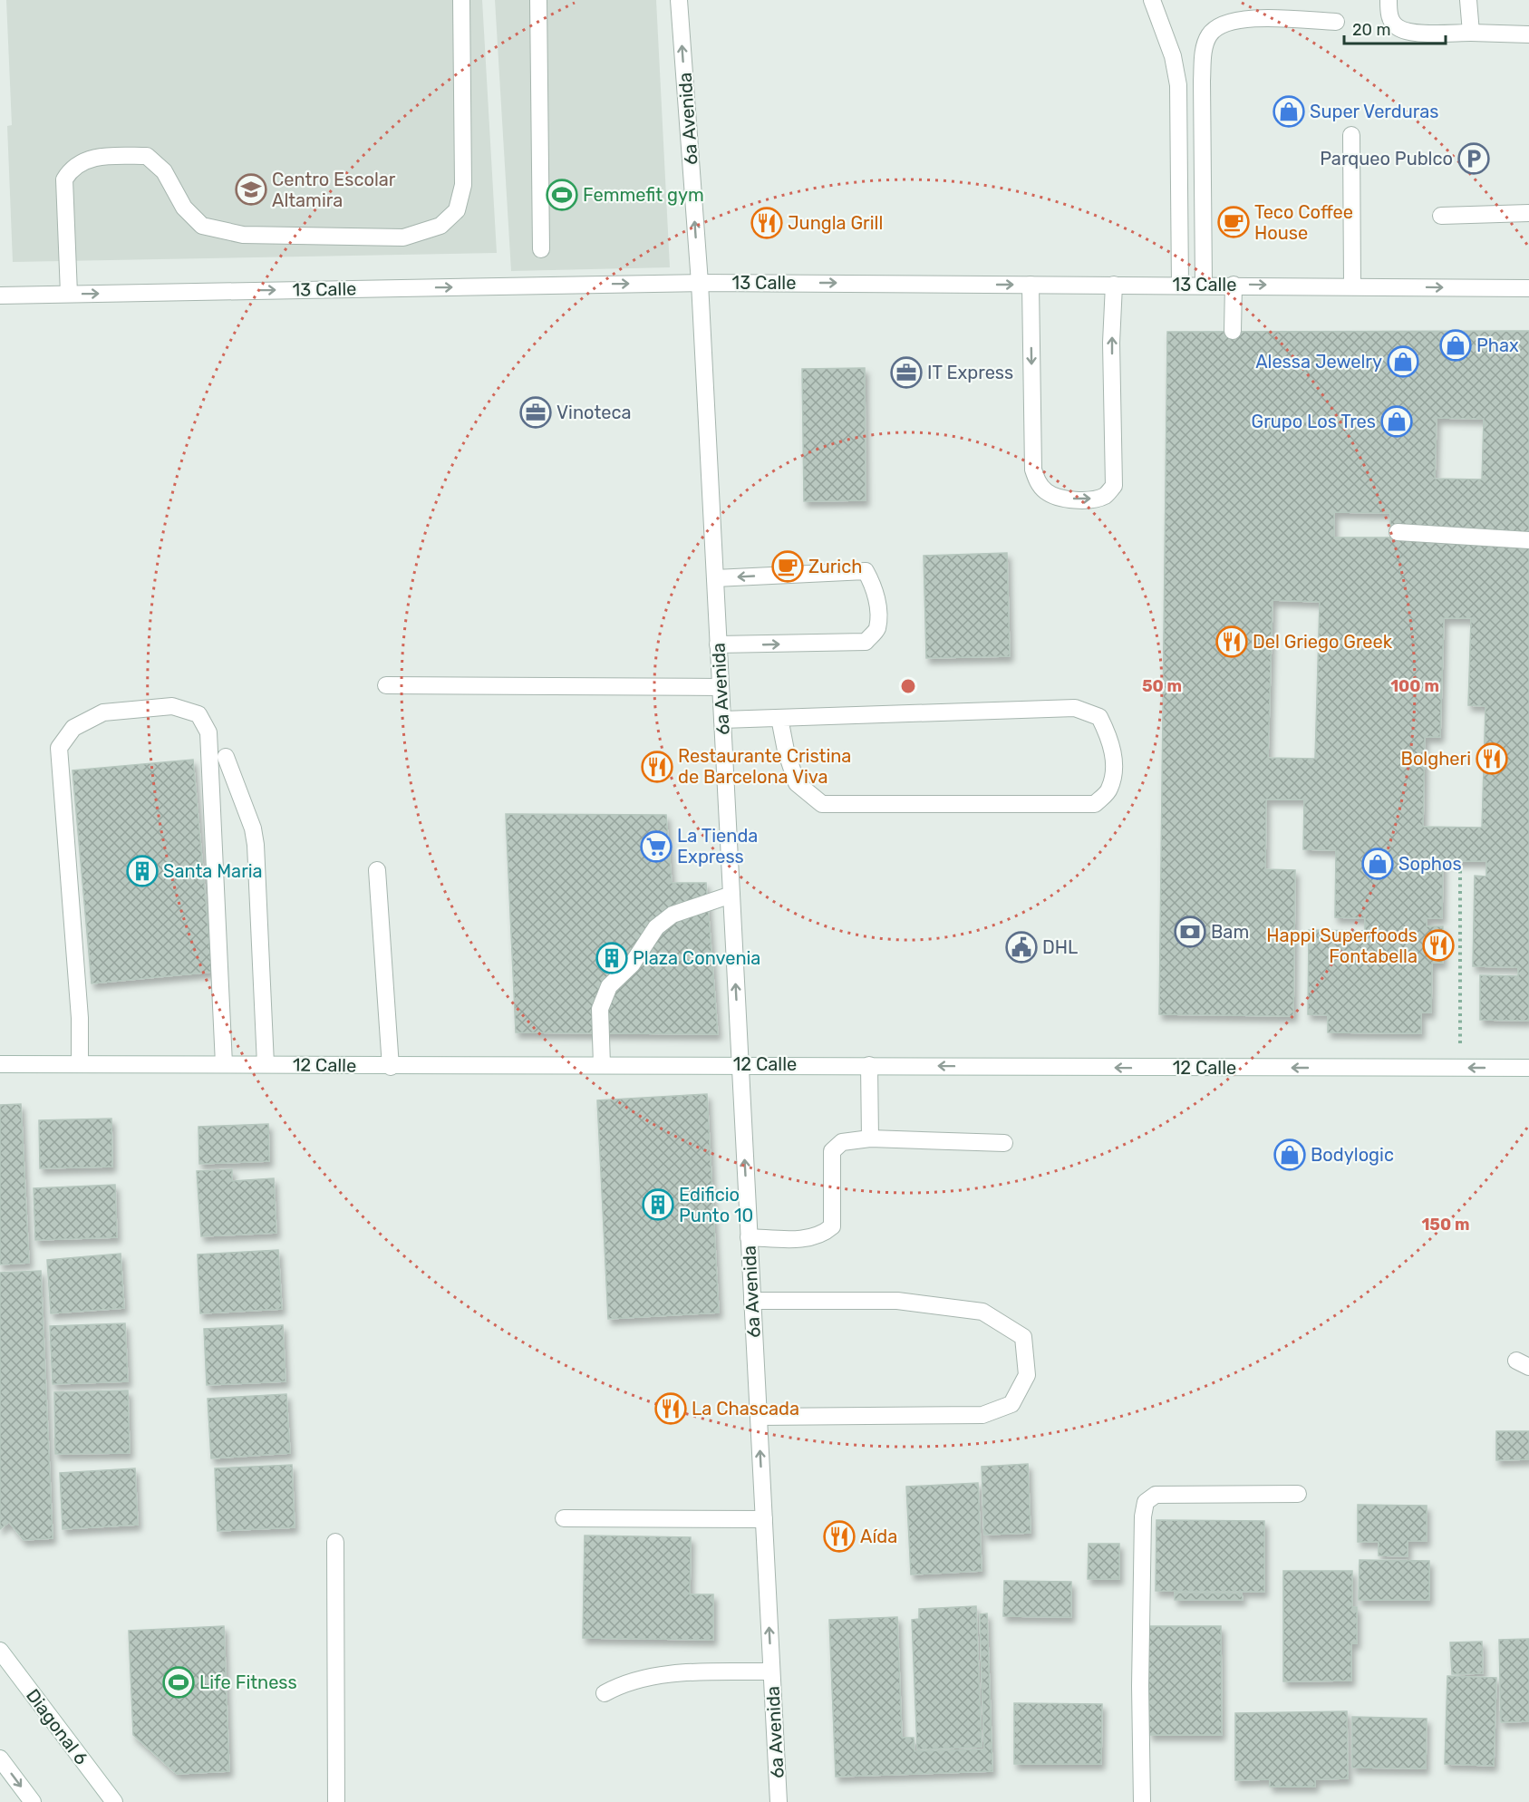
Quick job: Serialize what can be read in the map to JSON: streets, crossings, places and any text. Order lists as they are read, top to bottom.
{
  "streets": {
    "street": [
      "6a Avenida",
      "13 Calle",
      "12 Calle",
      "Diagonal 6"
    ]
  },
  "crossings": [
    ["6a Avenida", "13 Calle"],
    ["6a Avenida", "12 Calle"]
  ],
  "one_way": ["6a Avenida", "13 Calle", "12 Calle"],
  "places": {
    "shop": [
      "Super Verduras",
      "Phax",
      "Alessa Jewelry",
      "Grupo Los Tres",
      "Sophos",
      "Bodylogic"
    ],
    "parking": ["Parqueo Publco"],
    "school or university": ["Centro Escolar Altamira"],
    "sports": ["Femmefit gym", "Life Fitness"],
    "cafe": ["Teco Coffee House", "Zurich"],
    "restaurant": [
      "Jungla Grill",
      "Del Griego Greek",
      "Bolgheri",
      "Restaurante Cristina de Barcelona Viva",
      "Happi Superfoods Fontabella",
      "La Chascada",
      "Aída"
    ],
    "office": ["IT Express", "Vinoteca"],
    "supermarket": ["La Tienda Express"],
    "building": ["Santa Maria", "Plaza Convenia", "Edificio Punto 10"],
    "bank": ["Bam"],
    "public building": ["DHL"]
  },
  "scale_bar": "20 m",
  "rings": ["50 m", "100 m", "150 m"]
}
